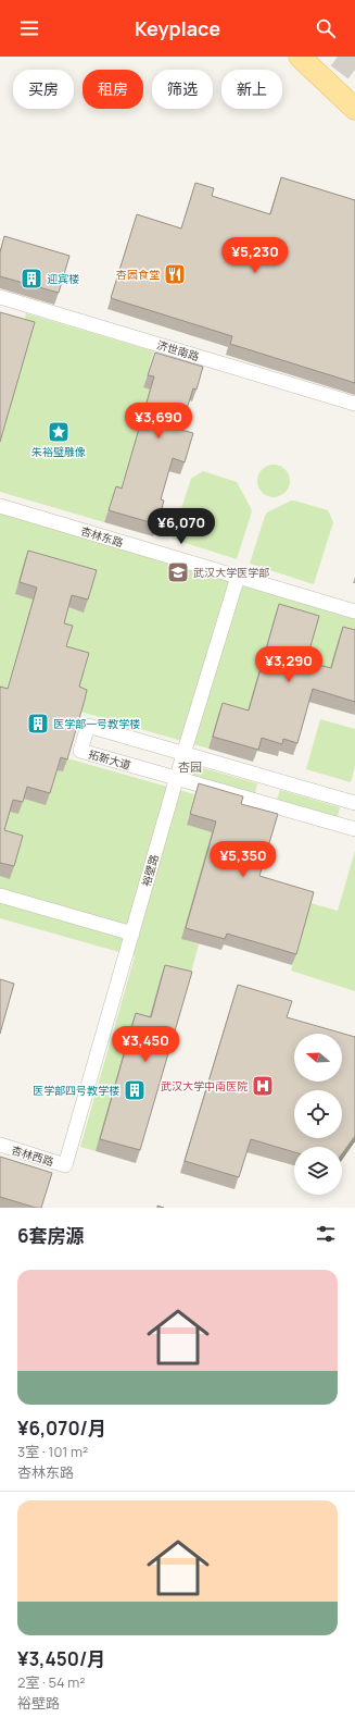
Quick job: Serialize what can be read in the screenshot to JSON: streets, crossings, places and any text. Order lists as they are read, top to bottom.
{
  "streets": {
    "street": [
      "济世南路",
      "杏林东路",
      "拓新大道",
      "裕壁路",
      "杏林西路"
    ]
  },
  "crossings": [
    ["杏林东路", "裕壁路"],
    ["拓新大道", "裕壁路"],
    ["裕壁路", "杏林西路"]
  ],
  "districts": ["杏园"],
  "places": {
    "restaurant": ["杏园食堂"],
    "building": ["迎宾楼", "医学部一号教学楼", "医学部四号教学楼"],
    "place": ["朱裕璧雕像"],
    "school or university": ["武汉大学医学部"],
    "hospital": ["武汉大学中南医院"]
  },
  "north": "left",
  "page": {
    "header": "Keyplace",
    "chip": [
      "买房",
      "租房",
      "筛选",
      "新上"
    ],
    "price": [
      "¥5,230",
      "¥3,690",
      "¥6,070",
      "¥3,290",
      "¥5,350",
      "¥3,450"
    ],
    "heading": "6套房源",
    "list": [
      {
        "name": "¥6,070/月",
        "note": "3室 · 101 m² · 杏林东路"
      },
      {
        "name": "¥3,450/月",
        "note": "2室 · 54 m² · 裕壁路"
      }
    ]
  }
}
